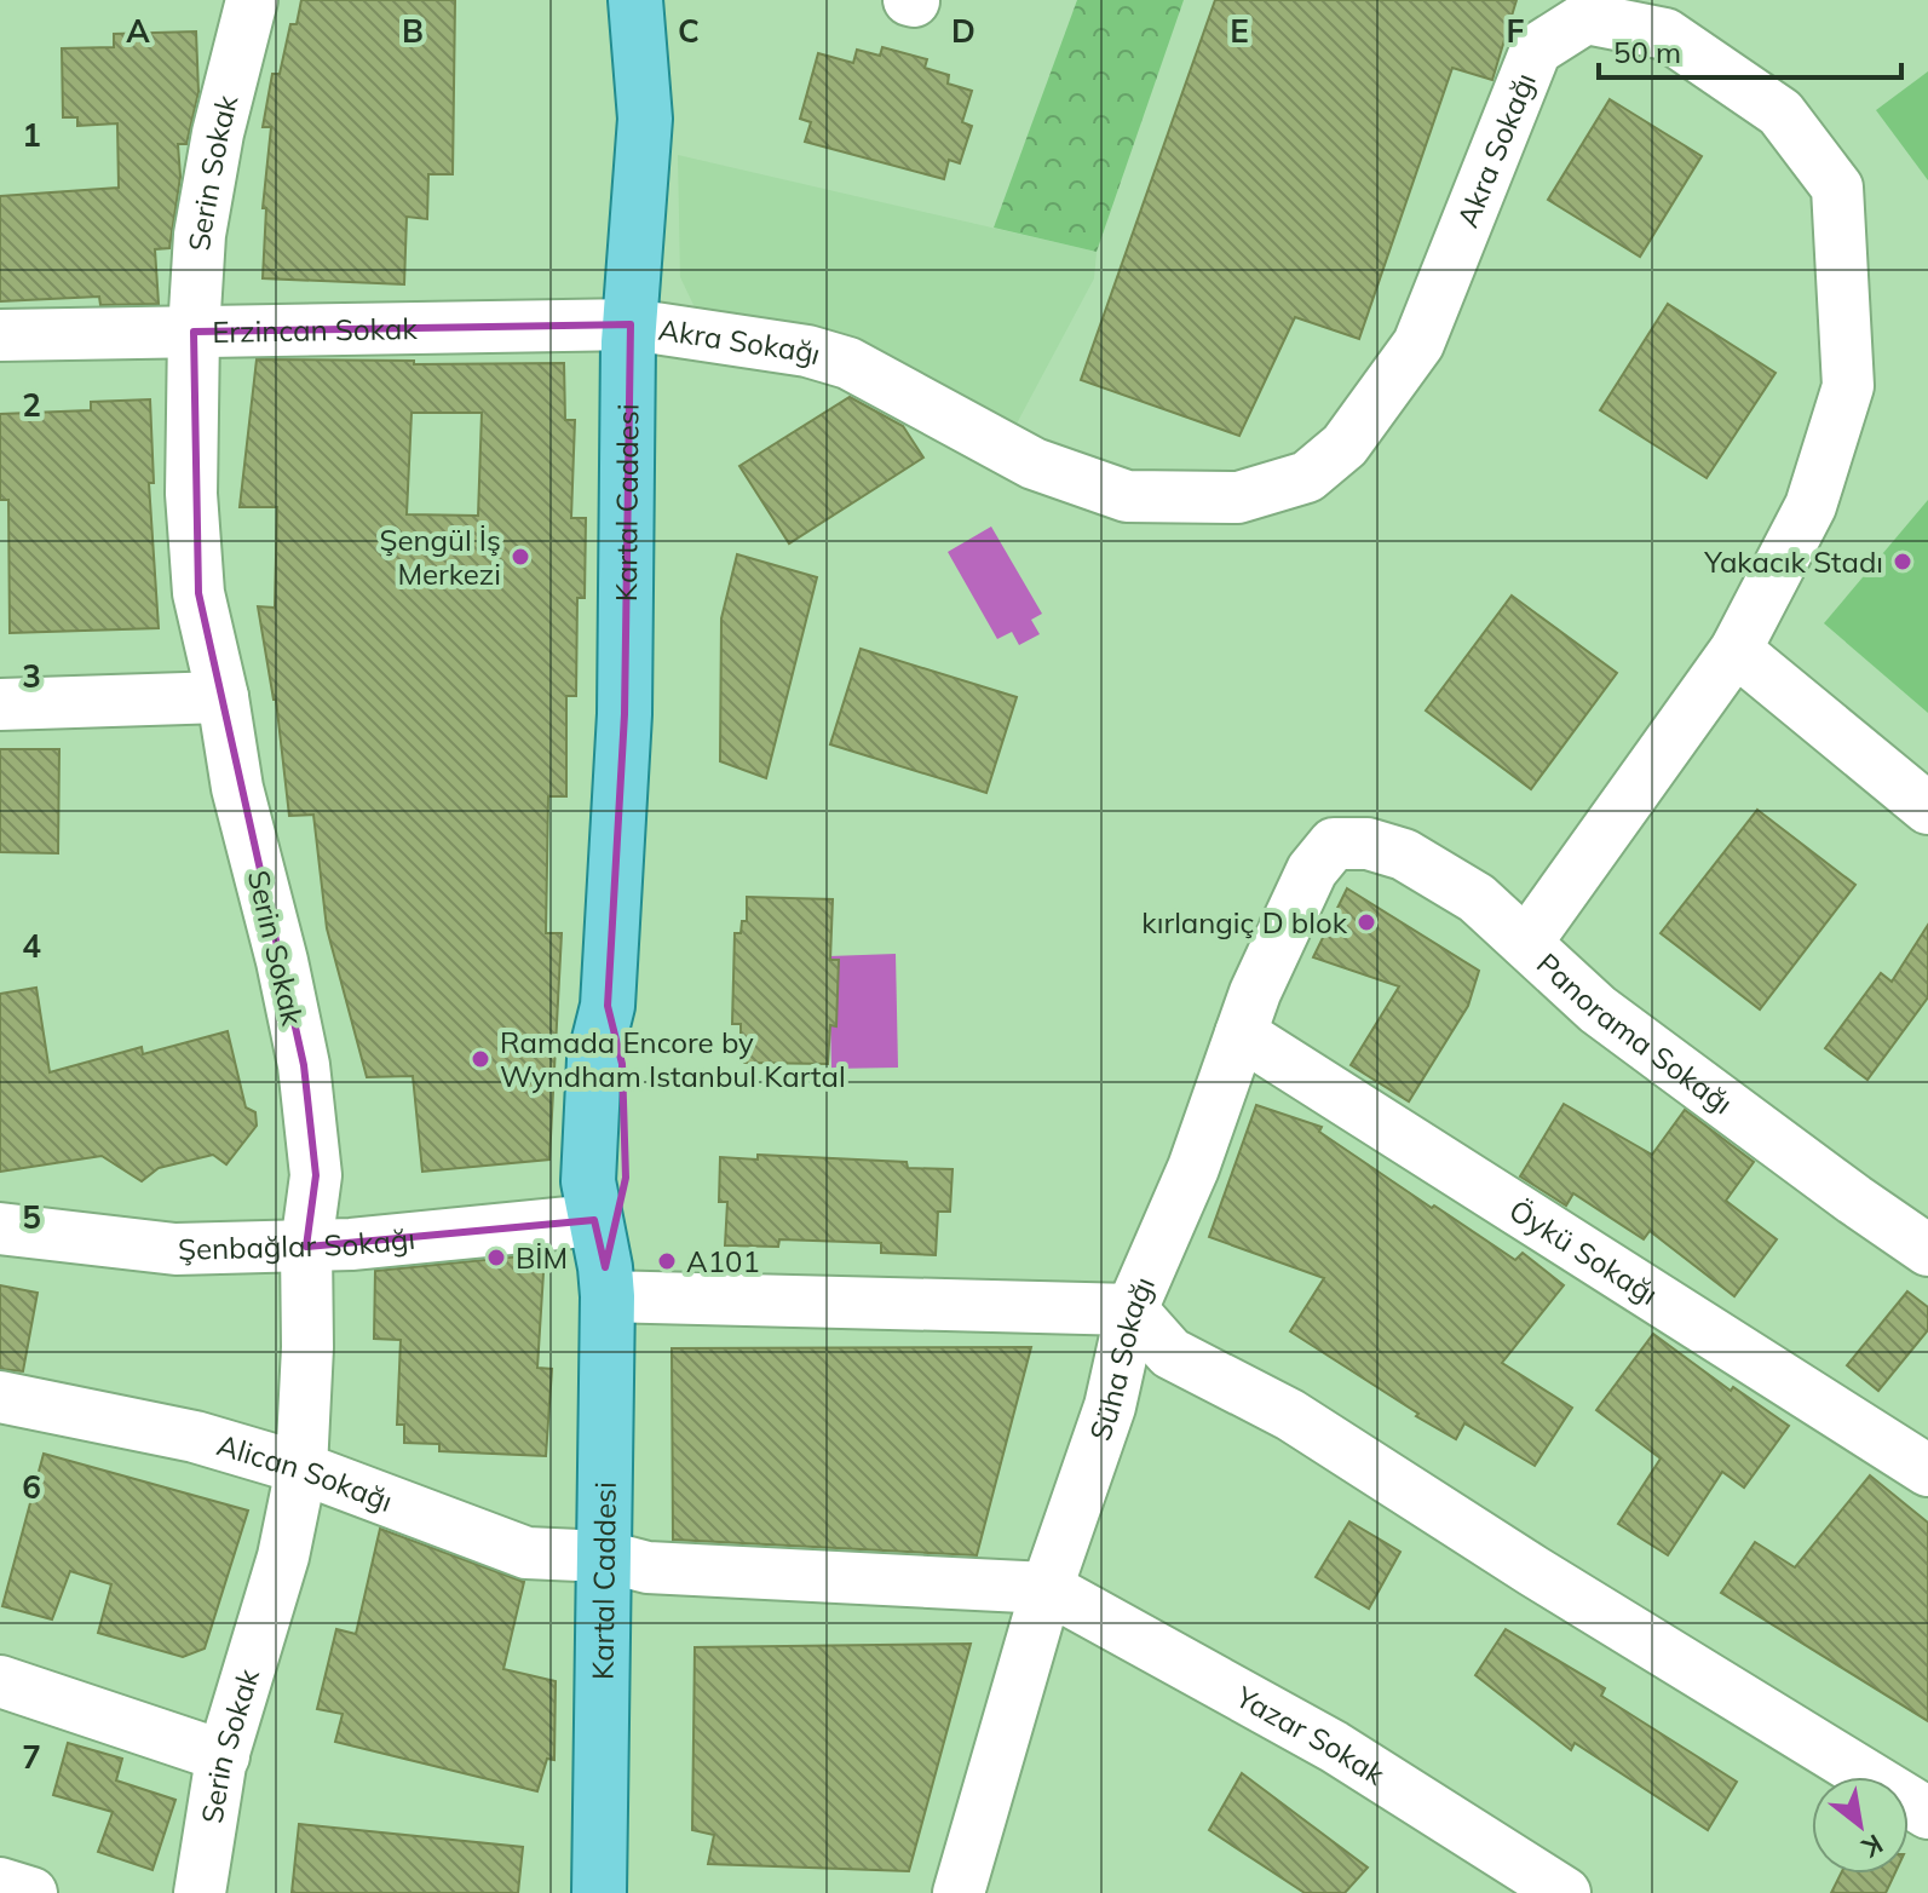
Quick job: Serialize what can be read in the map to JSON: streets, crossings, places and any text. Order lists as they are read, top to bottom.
{
  "streets": {
    "main road": ["Kartal Caddesi"],
    "street": [
      "Akra Sokağı",
      "Serin Sokak",
      "Erzincan Sokak",
      "Panorama Sokağı",
      "Şenbağlar Sokağı",
      "Öykü Sokağı",
      "Süha Sokağı",
      "Alican Sokağı",
      "Yazar Sokak"
    ]
  },
  "crossings": [
    ["Akra Sokağı", "Erzincan Sokak"],
    ["Akra Sokağı", "Kartal Caddesi"],
    ["Akra Sokağı", "Panorama Sokağı"],
    ["Serin Sokak", "Erzincan Sokak"],
    ["Serin Sokak", "Şenbağlar Sokağı"],
    ["Serin Sokak", "Alican Sokağı"],
    ["Erzincan Sokak", "Kartal Caddesi"],
    ["Kartal Caddesi", "Şenbağlar Sokağı"],
    ["Kartal Caddesi", "Alican Sokağı"],
    ["Panorama Sokağı", "Süha Sokağı"],
    ["Şenbağlar Sokağı", "Süha Sokağı"],
    ["Öykü Sokağı", "Süha Sokağı"],
    ["Süha Sokağı", "Alican Sokağı"],
    ["Süha Sokağı", "Yazar Sokak"],
    ["Alican Sokağı", "Yazar Sokak"]
  ],
  "places": [
    "Şengül İş Merkezi",
    "Yakacık Stadı",
    "kırlangiç D blok",
    "Ramada Encore by Wyndham Istanbul Kartal",
    "BİM",
    "A101"
  ],
  "scale_bar": "50 m",
  "north": "bottom right",
  "grid": {
    "columns": [
      "A",
      "B",
      "C",
      "D",
      "E",
      "F"
    ],
    "rows": [
      "1",
      "2",
      "3",
      "4",
      "5",
      "6",
      "7"
    ]
  }
}
